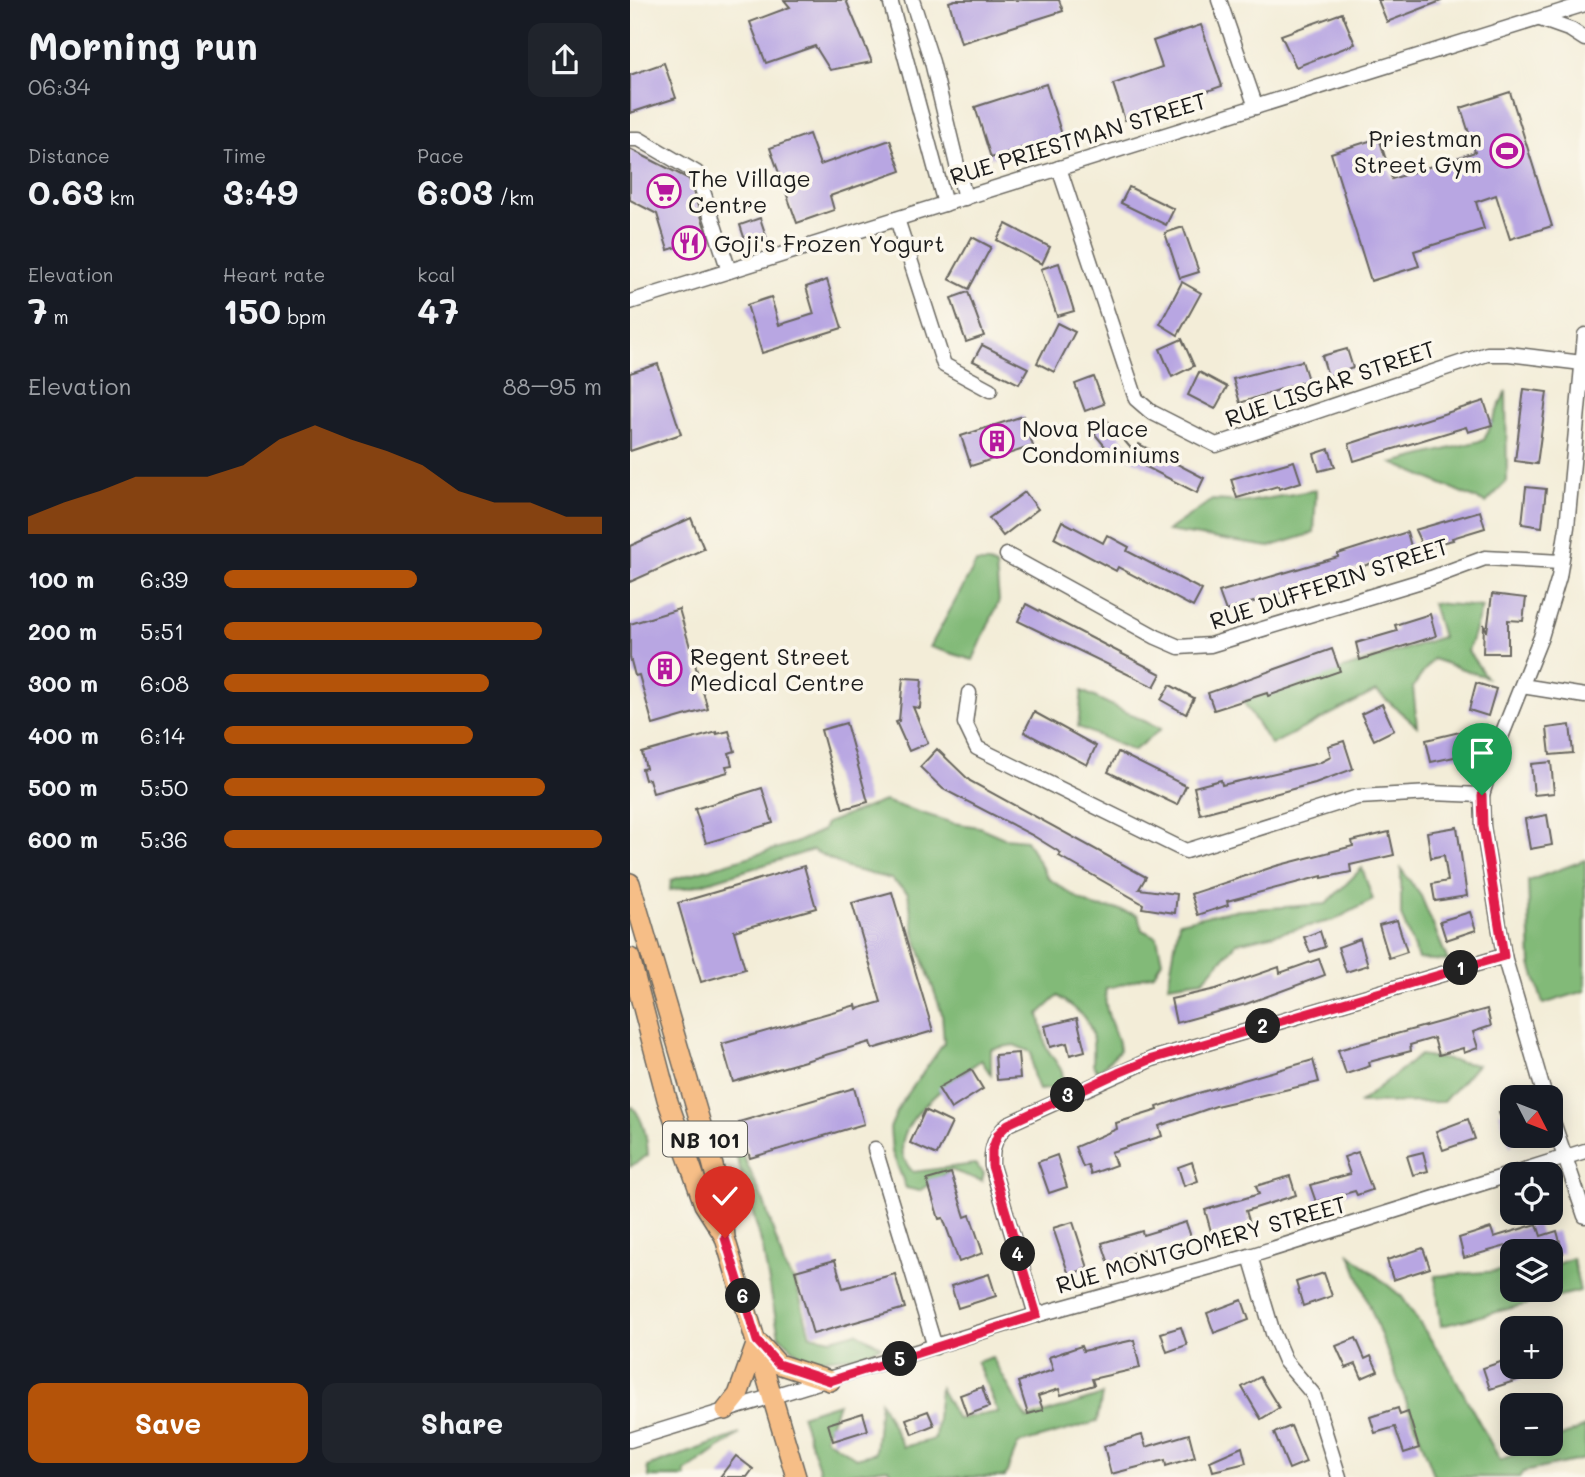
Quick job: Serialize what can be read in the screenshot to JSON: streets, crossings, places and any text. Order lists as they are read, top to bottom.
{
  "streets": {
    "main road": ["NB 101"],
    "street": [
      "RUE PRIESTMAN STREET",
      "RUE LISGAR STREET",
      "RUE DUFFERIN STREET",
      "RUE MONTGOMERY STREET"
    ]
  },
  "crossings": [
    ["RUE PRIESTMAN STREET", "RUE LISGAR STREET"],
    ["NB 101", "RUE MONTGOMERY STREET"]
  ],
  "places": {
    "sports": ["Priestman Street Gym"],
    "supermarket": ["The Village Centre"],
    "restaurant": ["Goji's Frozen Yogurt"],
    "building": ["Nova Place Condominiums", "Regent Street Medical Centre"]
  },
  "north": "bottom right",
  "page": {
    "heading": ["Morning run", "06:34"],
    "stats": [
      ["Distance", "0.63 km"],
      ["Time", "3:49"],
      ["Pace", "6:03 /km"],
      ["Elevation", "7 m"],
      ["Heart rate", "150 bpm"],
      ["kcal", "47"]
    ],
    "chart": ["Elevation", "88–95 m"],
    "list": [
      {
        "name": "100 m",
        "note": "6:39"
      },
      {
        "name": "200 m",
        "note": "5:51"
      },
      {
        "name": "300 m",
        "note": "6:08"
      },
      {
        "name": "400 m",
        "note": "6:14"
      },
      {
        "name": "500 m",
        "note": "5:50"
      },
      {
        "name": "600 m",
        "note": "5:36"
      }
    ],
    "pins": [
      "1",
      "2",
      "3",
      "4",
      "6",
      "5"
    ],
    "map_buttons": ["+", "−"],
    "buttons": ["Save", "Share"]
  }
}
